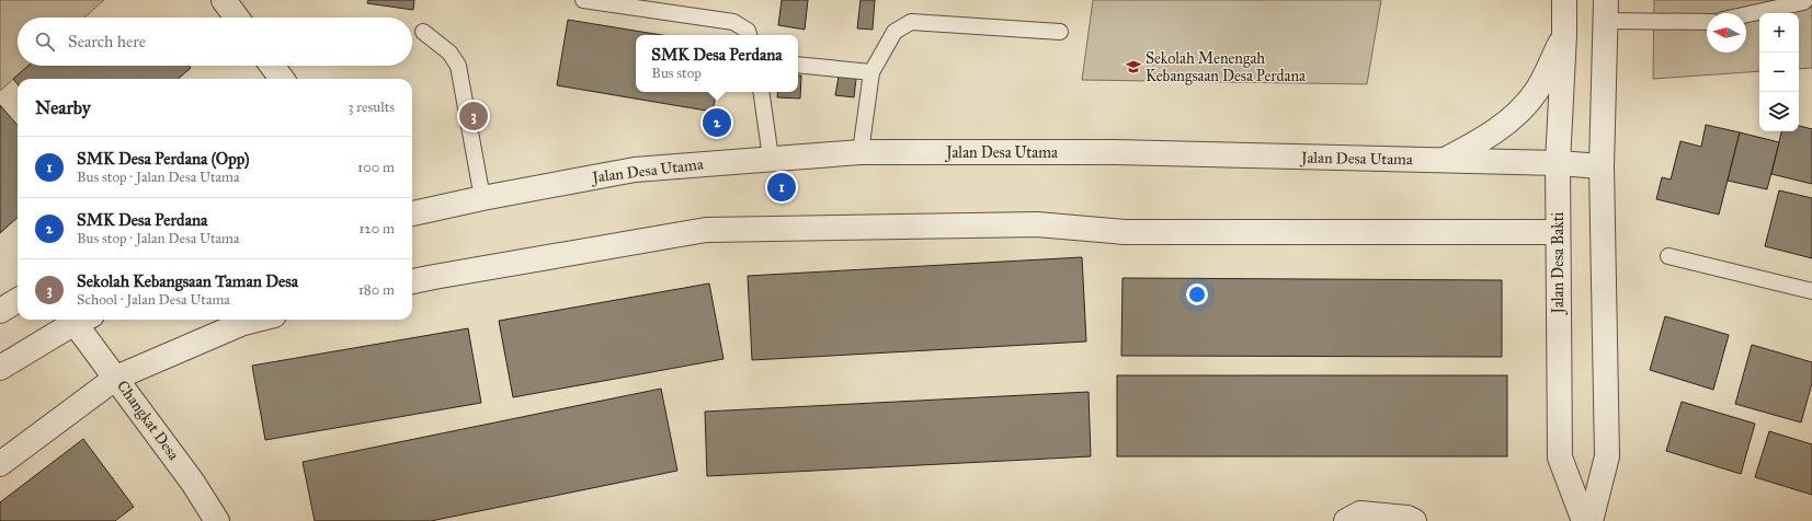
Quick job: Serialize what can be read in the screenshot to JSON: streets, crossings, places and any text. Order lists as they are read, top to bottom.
{
  "streets": {
    "street": ["Jalan Desa Utama", "Jalan Desa Bakti", "Changkat Desa"]
  },
  "crossings": [
    ["Jalan Desa Utama", "Jalan Desa Bakti"]
  ],
  "places": {
    "school or university": ["Sekolah Menengah Kebangsaan Desa Perdana"]
  },
  "north": "left",
  "page": {
    "map_buttons": ["+", "−"],
    "search": "Search here",
    "popup": ["SMK Desa Perdana", "Bus stop"],
    "heading": ["Nearby", "3 results"],
    "pins": ["3", "2", "1"],
    "list": [
      {
        "mark": "1",
        "name": "SMK Desa Perdana (Opp)",
        "note": "Bus stop · Jalan Desa Utama",
        "value": "100 m"
      },
      {
        "mark": "2",
        "name": "SMK Desa Perdana",
        "note": "Bus stop · Jalan Desa Utama",
        "value": "120 m"
      },
      {
        "mark": "3",
        "name": "Sekolah Kebangsaan Taman Desa",
        "note": "School · Jalan Desa Utama",
        "value": "180 m"
      }
    ]
  }
}
